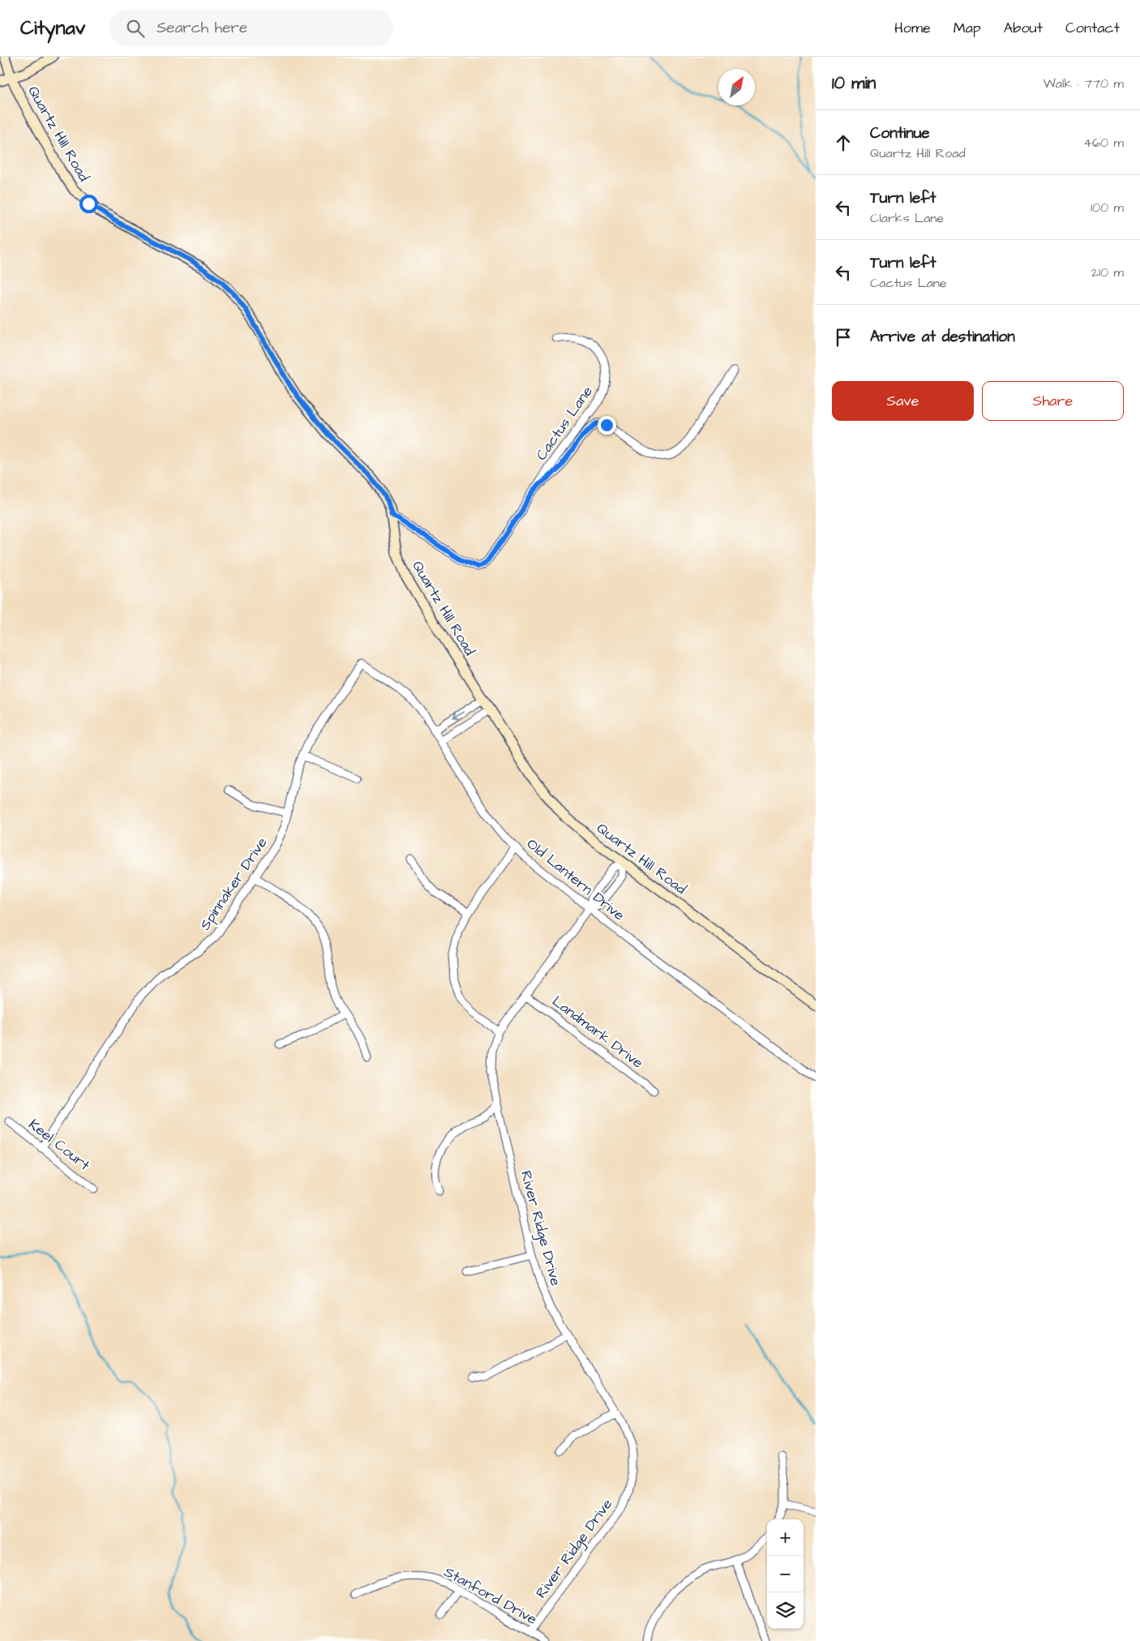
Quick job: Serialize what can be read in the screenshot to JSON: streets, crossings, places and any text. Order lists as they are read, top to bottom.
{
  "streets": {
    "street": [
      "Quartz Hill Road",
      "Cactus Lane",
      "Old Lantern Drive",
      "Spinnaker Drive",
      "Landmark Drive",
      "Keel Court",
      "River Ridge Drive",
      "Stanford Drive"
    ]
  },
  "crossings": [
    ["Quartz Hill Road", "Cactus Lane"],
    ["Quartz Hill Road", "River Ridge Drive"],
    ["Old Lantern Drive", "Spinnaker Drive"],
    ["Old Lantern Drive", "River Ridge Drive"],
    ["Spinnaker Drive", "Keel Court"],
    ["Landmark Drive", "River Ridge Drive"],
    ["River Ridge Drive", "Stanford Drive"]
  ],
  "north": "top right",
  "page": {
    "header": "Citynav",
    "search": "Search here",
    "nav": [
      "Home",
      "Map",
      "About",
      "Contact"
    ],
    "heading": ["10 min", "Walk · 770 m"],
    "list": [
      ["Continue", "Quartz Hill Road", "460 m"],
      ["Turn left", "Clarks Lane", "100 m"],
      ["Turn left", "Cactus Lane", "210 m"],
      "Arrive at destination"
    ],
    "buttons": ["Save", "Share"],
    "map_buttons": ["+", "−"]
  }
}
